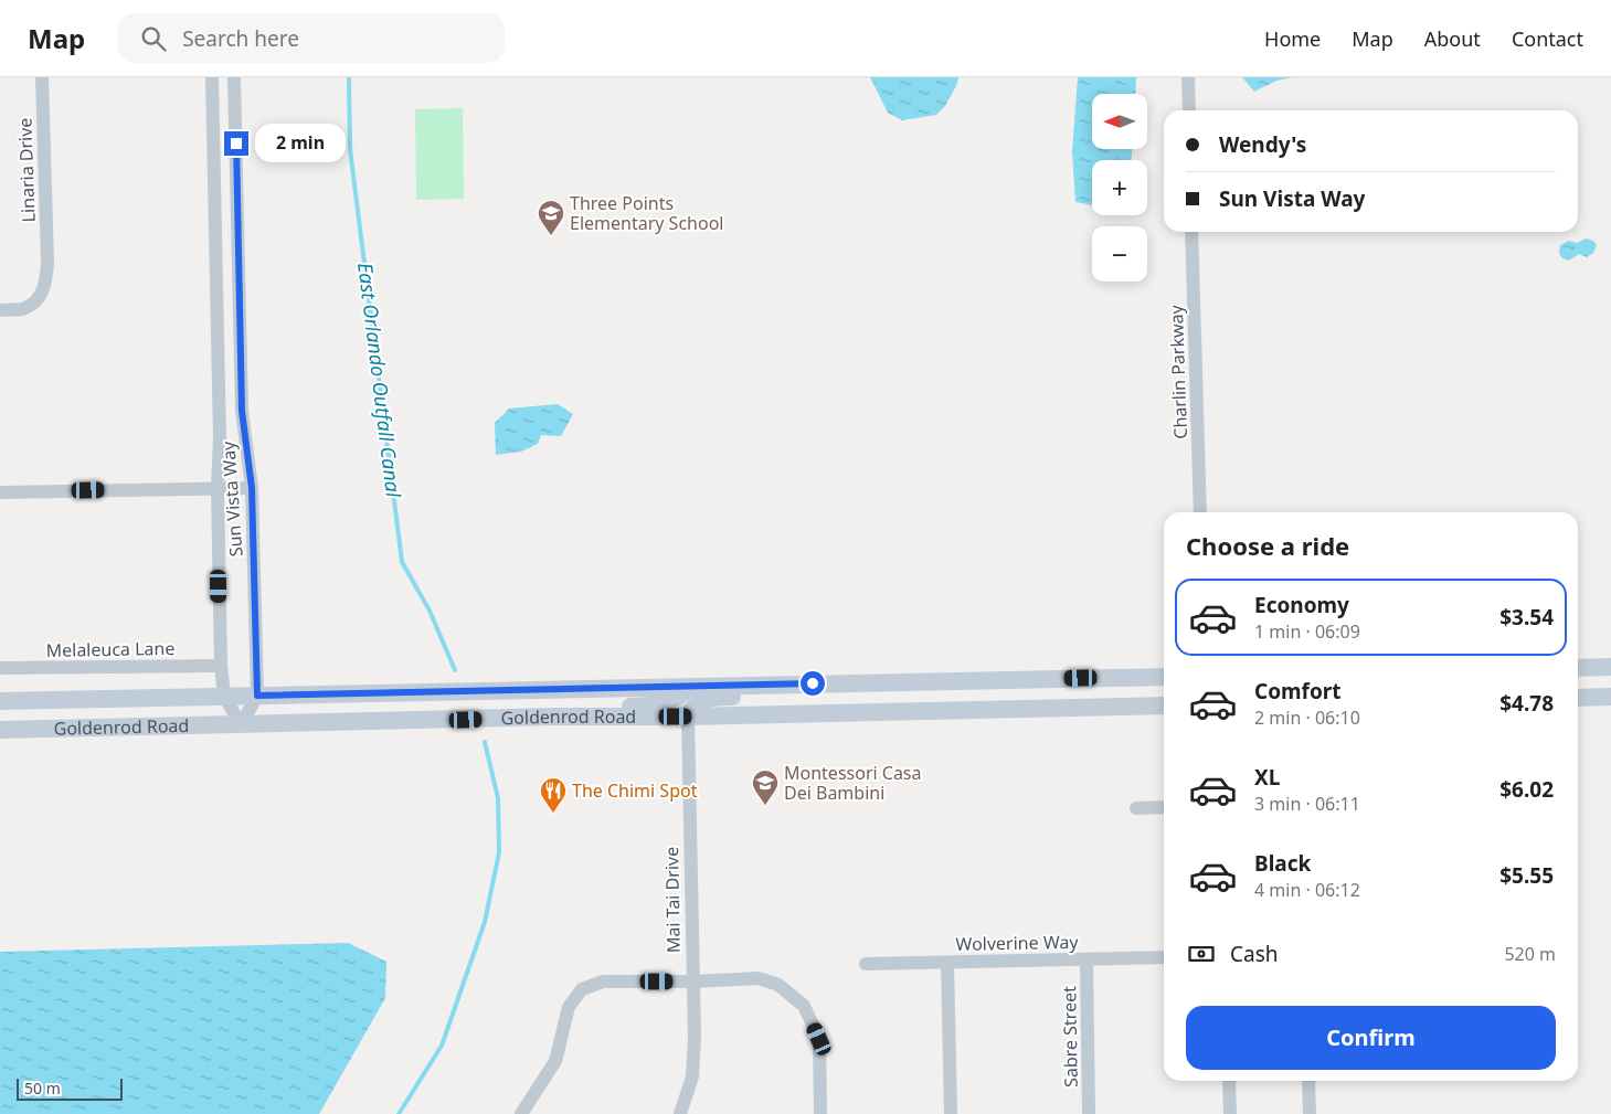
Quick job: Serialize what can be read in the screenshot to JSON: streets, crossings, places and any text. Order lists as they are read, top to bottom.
{
  "streets": {
    "main road": ["Goldenrod Road"],
    "street": [
      "Linaria Drive",
      "Charlin Parkway",
      "Sun Vista Way",
      "Melaleuca Lane",
      "Mai Tai Drive",
      "Wolverine Way",
      "Sabre Street"
    ]
  },
  "crossings": [
    ["Sun Vista Way", "Melaleuca Lane"],
    ["Sun Vista Way", "Goldenrod Road"],
    ["Goldenrod Road", "Mai Tai Drive"],
    ["Wolverine Way", "Sabre Street"]
  ],
  "water": ["East Orlando Outfall Canal"],
  "places": {
    "school or university": ["Three Points Elementary School", "Montessori Casa Dei Bambini"],
    "restaurant": ["The Chimi Spot"]
  },
  "scale_bar": "50 m",
  "north": "left",
  "page": {
    "header": "Map",
    "search": "Search here",
    "nav": [
      "Home",
      "Map",
      "About",
      "Contact"
    ],
    "map_buttons": ["+", "−"],
    "banner": ["Wendy's", "Sun Vista Way"],
    "bubble": "2 min",
    "heading": "Choose a ride",
    "list": [
      {
        "name": "Economy",
        "note": "1 min · 06:09",
        "value": "$3.54"
      },
      {
        "name": "Comfort",
        "note": "2 min · 06:10",
        "value": "$4.78"
      },
      {
        "name": "XL",
        "note": "3 min · 06:11",
        "value": "$6.02"
      },
      {
        "name": "Black",
        "note": "4 min · 06:12",
        "value": "$5.55"
      }
    ],
    "pay": ["Cash", "520 m"],
    "buttons": "Confirm",
    "scale": "50 m"
  }
}
